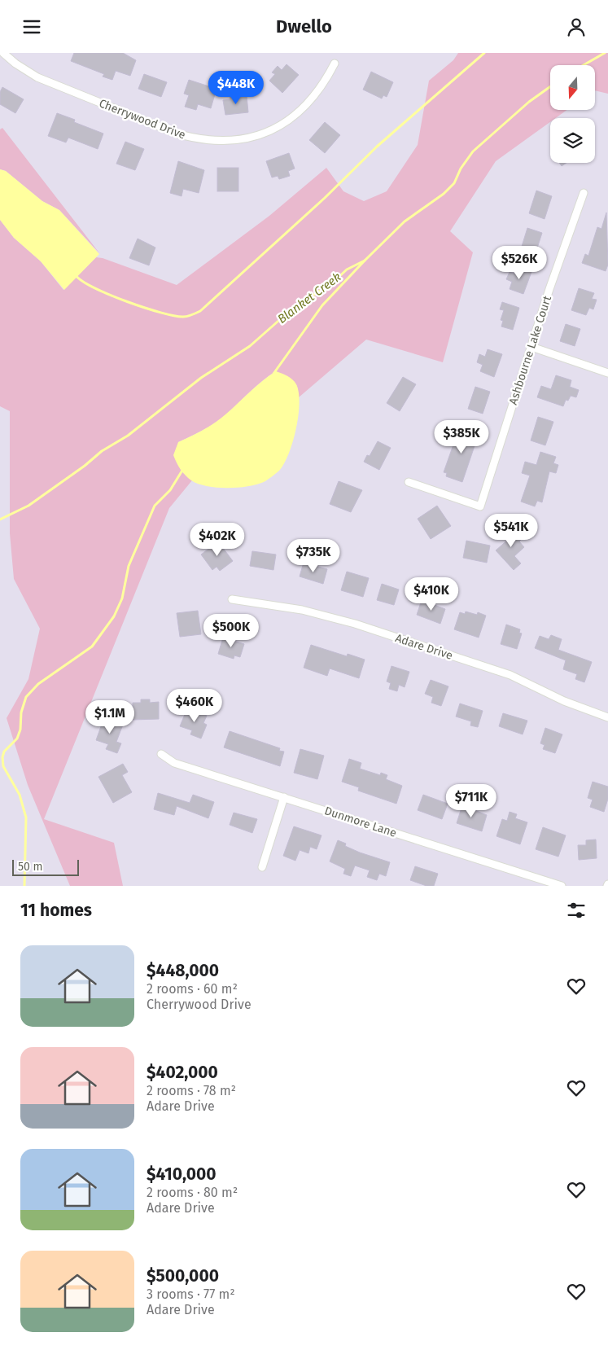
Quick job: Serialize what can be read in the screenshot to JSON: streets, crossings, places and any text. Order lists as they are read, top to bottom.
{
  "streets": {
    "street": [
      "Cherrywood Drive",
      "Ashbourne Lake Court",
      "Adare Drive",
      "Dunmore Lane"
    ]
  },
  "water": ["Blanket Creek"],
  "scale_bar": "50 m",
  "north": "bottom",
  "page": {
    "header": "Dwello",
    "price": [
      "$448K",
      "$526K",
      "$385K",
      "$541K",
      "$402K",
      "$735K",
      "$410K",
      "$500K",
      "$460K",
      "$1.1M",
      "$711K"
    ],
    "scale": "50 m",
    "heading": "11 homes",
    "list": [
      {
        "name": "$448,000",
        "note": "2 rooms · 60 m² · Cherrywood Drive"
      },
      {
        "name": "$402,000",
        "note": "2 rooms · 78 m² · Adare Drive"
      },
      {
        "name": "$410,000",
        "note": "2 rooms · 80 m² · Adare Drive"
      },
      {
        "name": "$500,000",
        "note": "3 rooms · 77 m² · Adare Drive"
      }
    ]
  }
}
